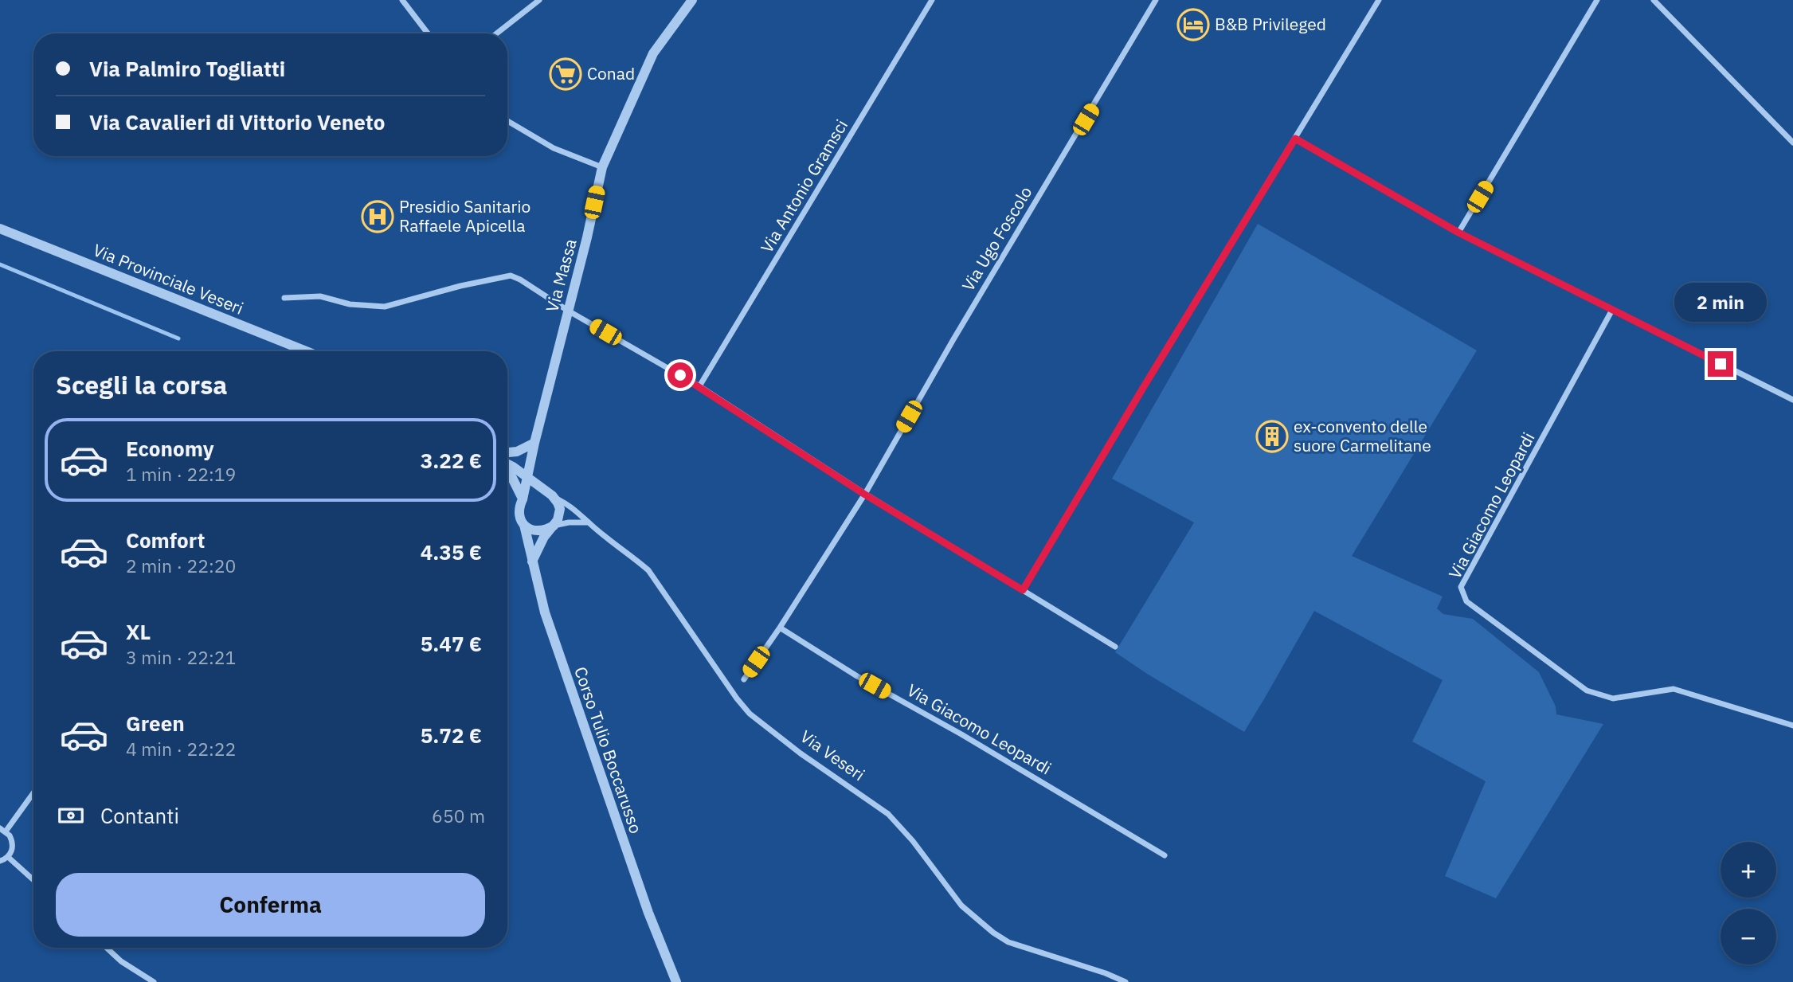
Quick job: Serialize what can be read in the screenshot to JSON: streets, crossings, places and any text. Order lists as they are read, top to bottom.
{
  "streets": {
    "street": [
      "Via Antonio Gramsci",
      "Via Ugo Foscolo",
      "Via Massa",
      "Via Provinciale Veseri",
      "Via Giacomo Leopardi",
      "Corso Tulio Boccarusso",
      "Via Veseri"
    ]
  },
  "crossings": [
    ["Via Massa", "Corso Tulio Boccarusso"],
    ["Via Massa", "Via Veseri"],
    ["Corso Tulio Boccarusso", "Via Veseri"]
  ],
  "places": {
    "hotel": ["B&B Privileged"],
    "supermarket": ["Conad"],
    "hospital": ["Presidio Sanitario Raffaele Apicella"],
    "building": ["ex-convento delle suore Carmelitane"]
  },
  "page": {
    "banner": ["Via Palmiro Togliatti", "Via Cavalieri di Vittorio Veneto"],
    "bubble": "2 min",
    "heading": "Scegli la corsa",
    "list": [
      {
        "name": "Economy",
        "note": "1 min · 22:19",
        "value": "3.22 €"
      },
      {
        "name": "Comfort",
        "note": "2 min · 22:20",
        "value": "4.35 €"
      },
      {
        "name": "XL",
        "note": "3 min · 22:21",
        "value": "5.47 €"
      },
      {
        "name": "Green",
        "note": "4 min · 22:22",
        "value": "5.72 €"
      }
    ],
    "pay": ["Contanti", "650 m"],
    "map_buttons": ["+", "−"],
    "buttons": "Conferma"
  }
}
